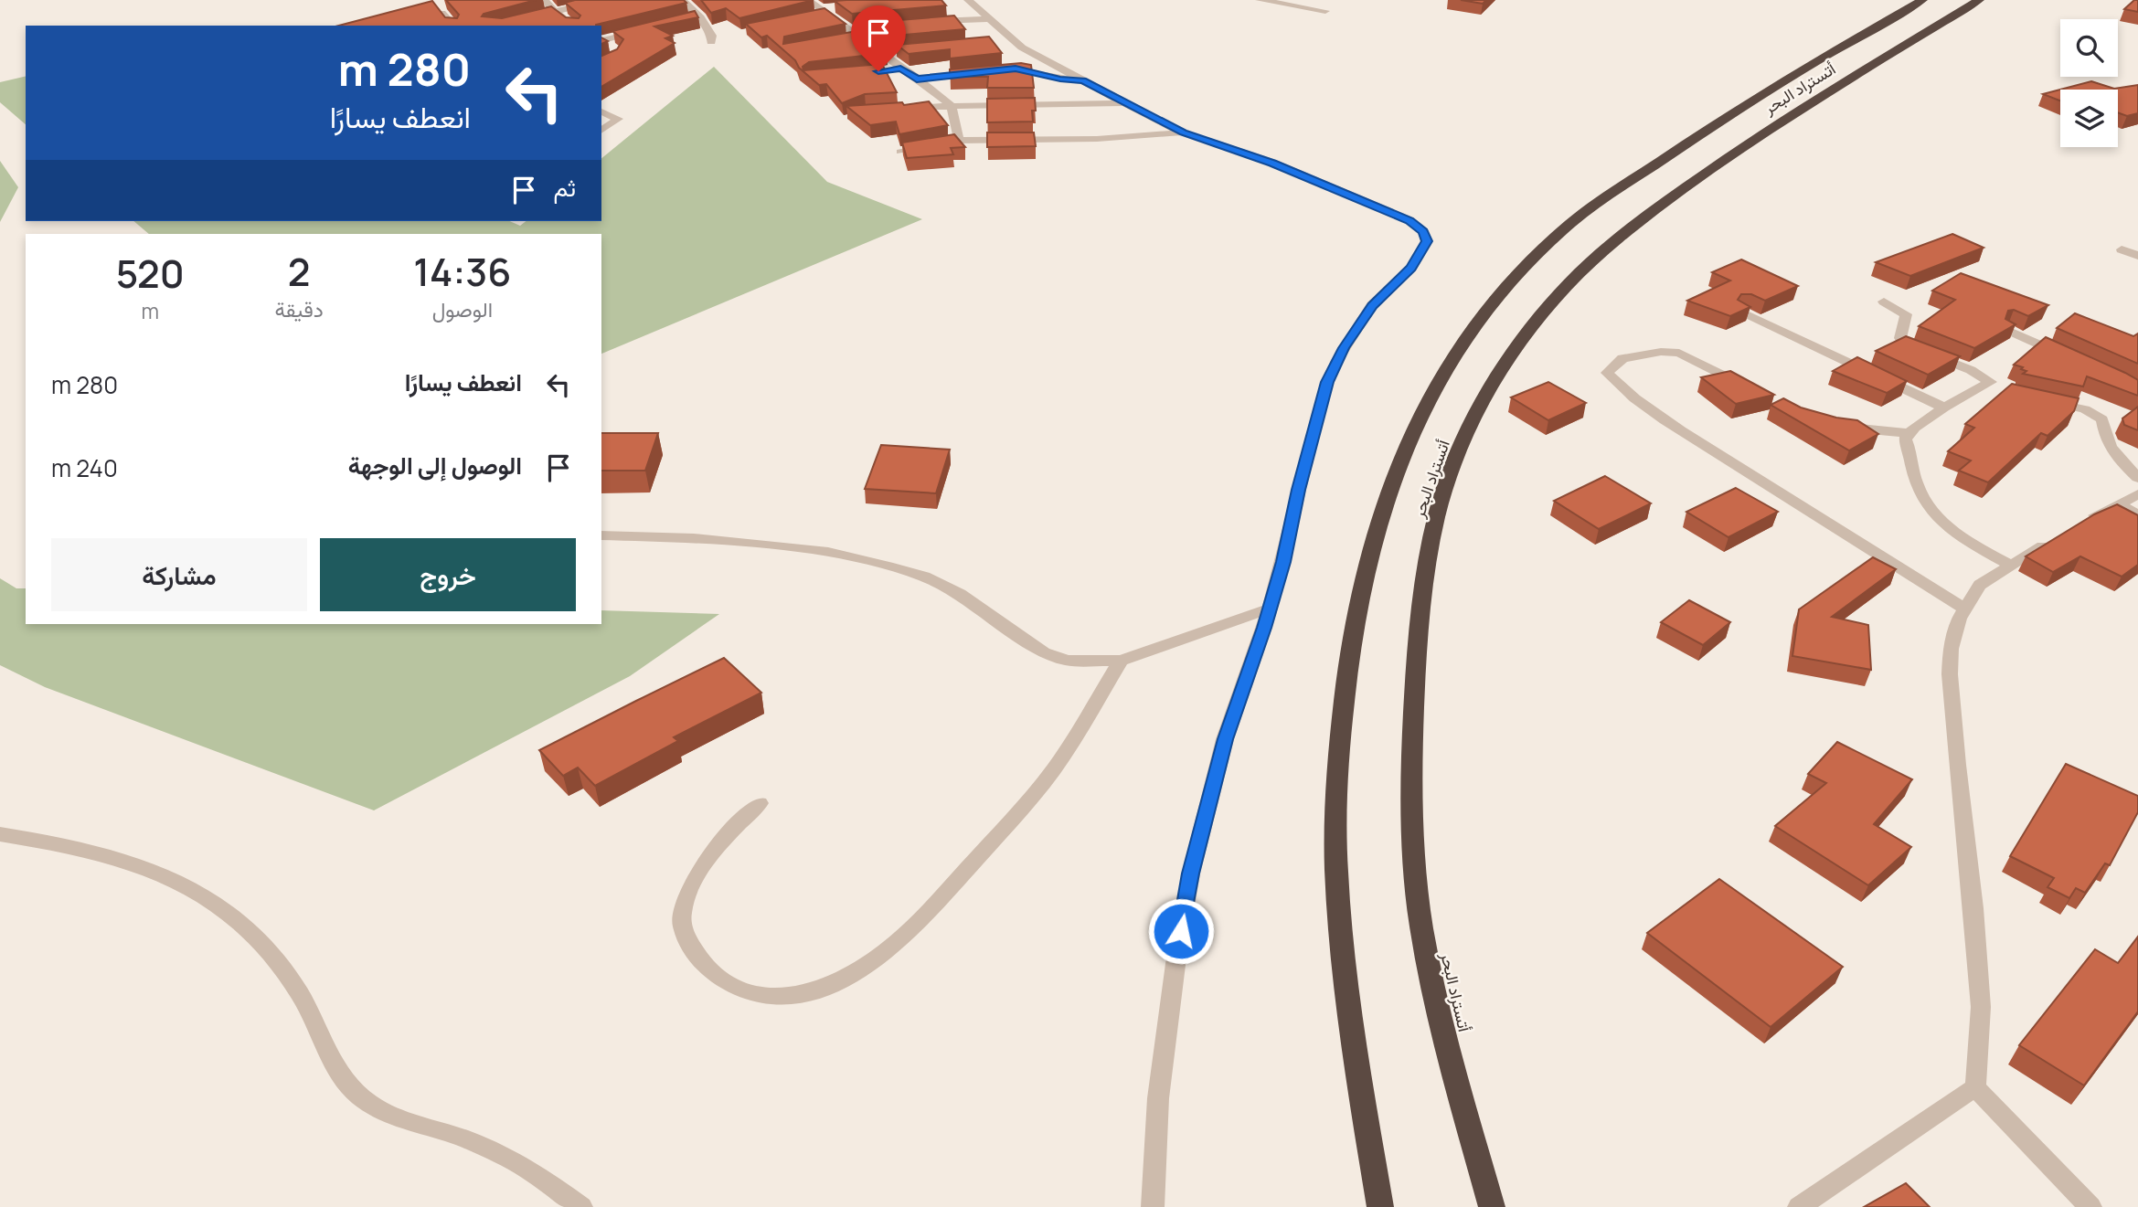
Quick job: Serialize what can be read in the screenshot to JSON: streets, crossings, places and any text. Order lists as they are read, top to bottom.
{
  "streets": {
    "highway": ["أتستراد البحر"]
  },
  "page": {
    "turn": ["280 m", "انعطف يسارًا"],
    "then": "ثم",
    "eta": [
      "14:36",
      "الوصول",
      "2",
      "دقيقة",
      "520",
      "m"
    ],
    "list": [
      {
        "name": "انعطف يسارًا",
        "value": "280 m"
      },
      {
        "name": "الوصول إلى الوجهة",
        "value": "240 m"
      }
    ],
    "buttons": ["خروج", "مشاركة"]
  }
}
